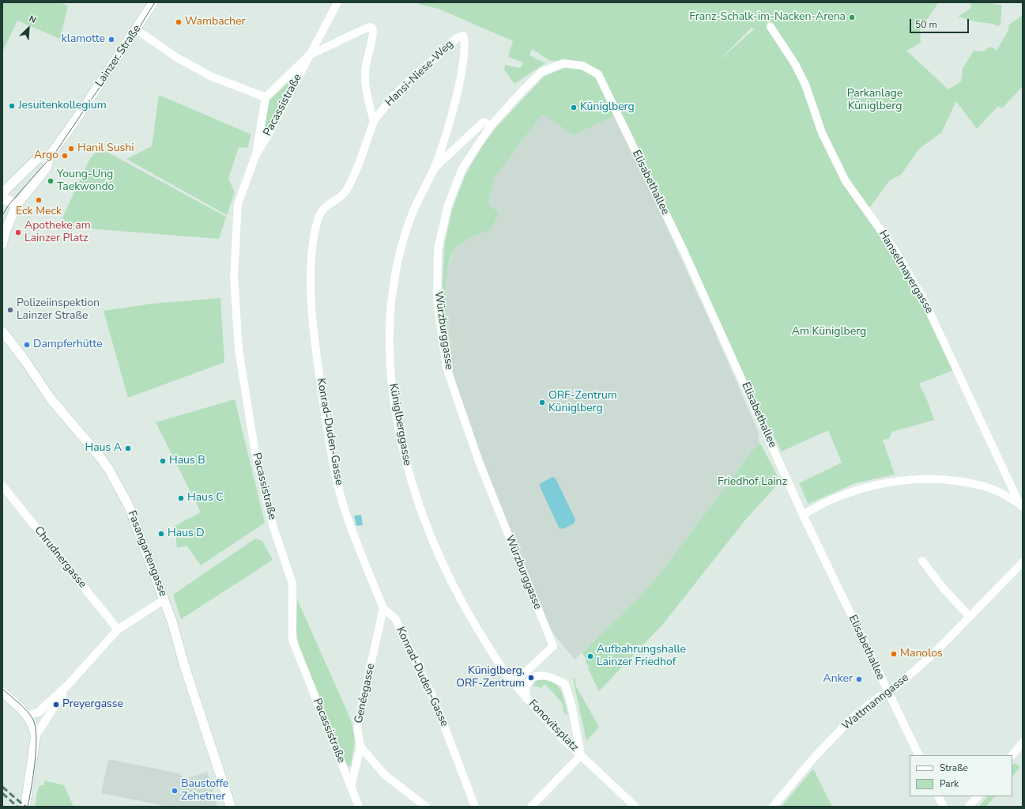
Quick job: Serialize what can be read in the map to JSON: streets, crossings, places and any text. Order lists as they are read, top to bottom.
{
  "streets": {
    "main road": ["Lainzer Straße", "Fasangartengasse"],
    "street": [
      "Hansi-Niese-Weg",
      "Pacassistraße",
      "Elisabethallee",
      "Hanselmayergasse",
      "Würzburggasse",
      "Küniglberggasse",
      "Konrad-Duden-Gasse",
      "Chrudnergasse",
      "Genéegasse",
      "Wattmanngasse",
      "Fonovitsplatz"
    ]
  },
  "crossings": [
    ["Hansi-Niese-Weg", "Pacassistraße"],
    ["Hansi-Niese-Weg", "Küniglberggasse"],
    ["Hansi-Niese-Weg", "Konrad-Duden-Gasse"],
    ["Elisabethallee", "Würzburggasse"],
    ["Elisabethallee", "Wattmanngasse"],
    ["Würzburggasse", "Küniglberggasse"],
    ["Konrad-Duden-Gasse", "Genéegasse"]
  ],
  "parks": ["Parkanlage Küniglberg", "Am Küniglberg", "Friedhof Lainz"],
  "places": [
    "Franz-Schalk-im-Nacken-Arena",
    "Wambacher",
    "klamotte",
    "Jesuitenkollegium",
    "Küniglberg",
    "Hanil Sushi",
    "Argo",
    "Young-Ung Taekwondo",
    "Eck Meck",
    "Apotheke am Lainzer Platz",
    "Polizeiinspektion Lainzer Straße",
    "Dampferhütte",
    "ORF-Zentrum Küniglberg",
    "Haus A",
    "Haus B",
    "Haus C",
    "Haus D",
    "Manolos",
    "Aufbahrungshalle Lainzer Friedhof",
    "Küniglberg, ORF-Zentrum",
    "Anker",
    "Preyergasse",
    "Baustoffe Zehetner"
  ],
  "legend": ["Straße", "Park"],
  "scale_bar": "50 m",
  "north": "top right"
}
